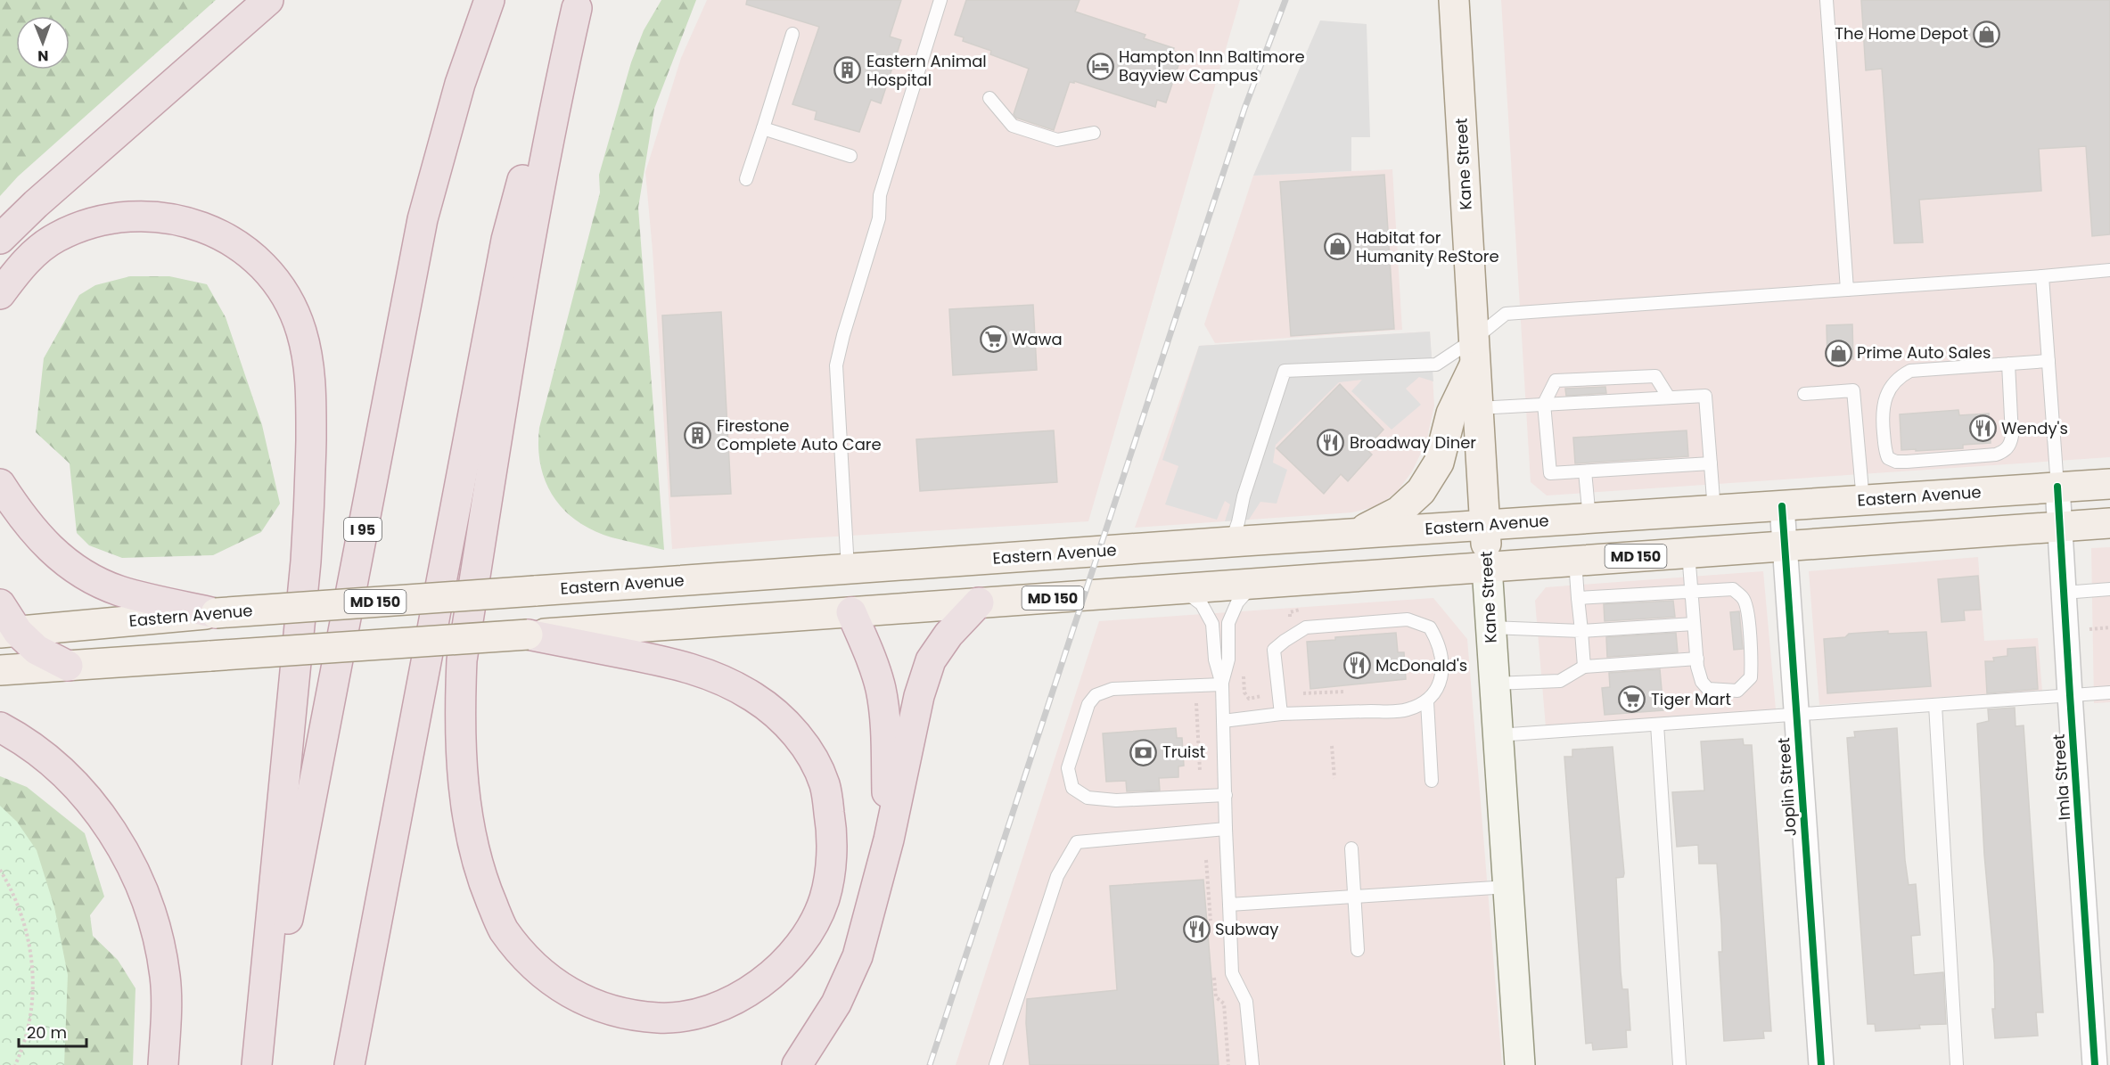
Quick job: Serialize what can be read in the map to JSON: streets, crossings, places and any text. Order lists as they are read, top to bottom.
{
  "streets": {
    "highway": ["I 95"],
    "main road": ["Kane Street", "Eastern Avenue", "MD 150"],
    "street": ["Imla Street", "Joplin Street"]
  },
  "crossings": [
    ["Kane Street", "Eastern Avenue"],
    ["Kane Street", "MD 150"],
    ["Eastern Avenue", "Imla Street"],
    ["Eastern Avenue", "Joplin Street"],
    ["MD 150", "Imla Street"],
    ["MD 150", "Joplin Street"]
  ],
  "places": {
    "shop": ["The Home Depot", "Habitat for Humanity ReStore", "Prime Auto Sales"],
    "hotel": ["Hampton Inn Baltimore Bayview Campus"],
    "building": ["Eastern Animal Hospital", "Firestone Complete Auto Care"],
    "supermarket": ["Wawa", "Tiger Mart"],
    "restaurant": [
      "Wendy's",
      "Broadway Diner",
      "McDonald's",
      "Subway"
    ],
    "bank": ["Truist"]
  },
  "scale_bar": "20 m",
  "north": "bottom"
}
